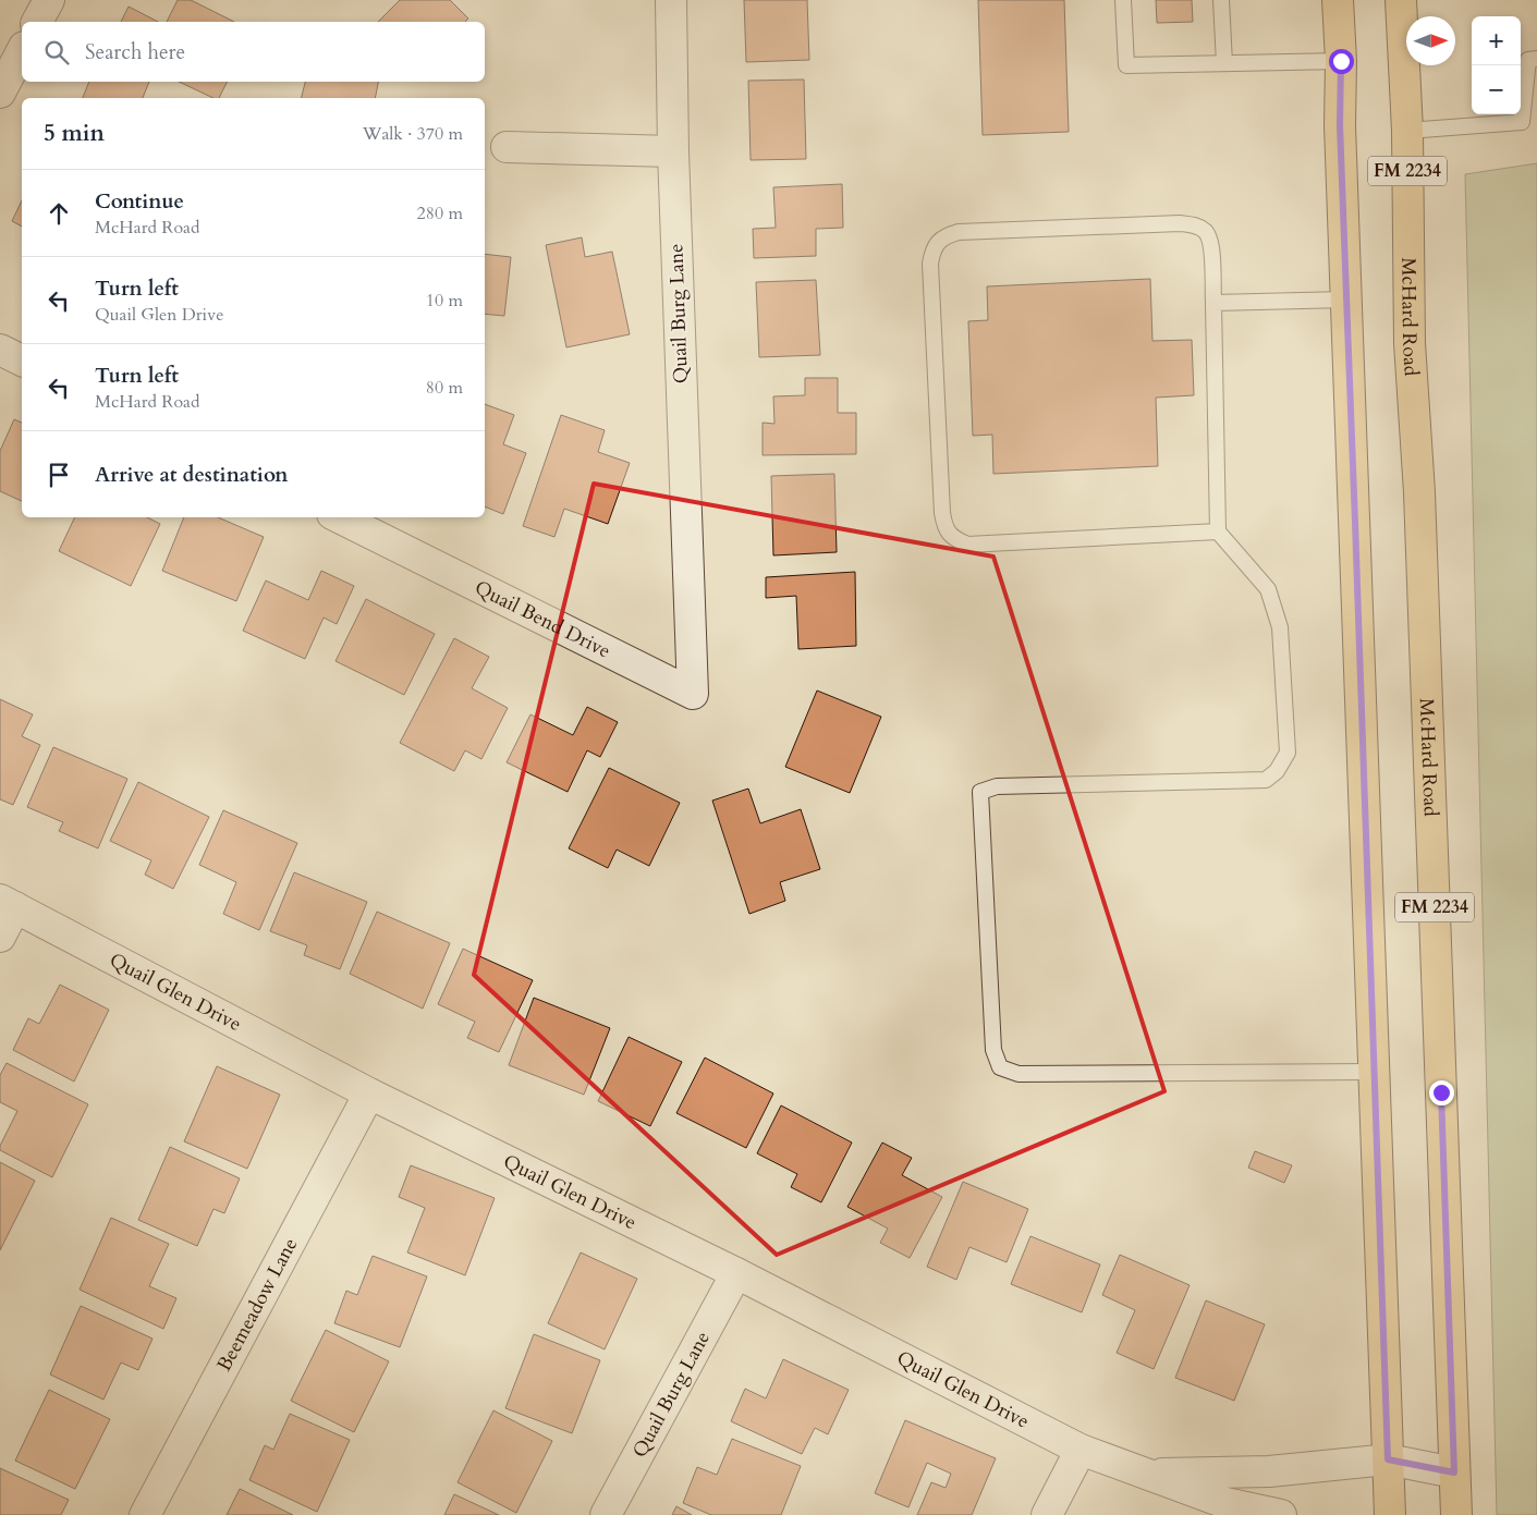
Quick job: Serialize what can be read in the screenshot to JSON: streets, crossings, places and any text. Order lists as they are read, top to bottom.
{
  "streets": {
    "main road": ["FM 2234", "McHard Road"],
    "street": [
      "Quail Burg Lane",
      "Quail Bend Drive",
      "Quail Glen Drive",
      "Beemeadow Lane"
    ]
  },
  "crossings": [
    ["FM 2234", "Quail Glen Drive"],
    ["Quail Burg Lane", "Quail Bend Drive"],
    ["Quail Burg Lane", "Quail Glen Drive"],
    ["McHard Road", "Quail Glen Drive"],
    ["Quail Glen Drive", "Beemeadow Lane"]
  ],
  "north": "right",
  "page": {
    "map_buttons": ["+", "−"],
    "search": "Search here",
    "heading": ["5 min", "Walk · 370 m"],
    "list": [
      ["Continue", "McHard Road", "280 m"],
      ["Turn left", "Quail Glen Drive", "10 m"],
      ["Turn left", "McHard Road", "80 m"],
      "Arrive at destination"
    ]
  }
}
